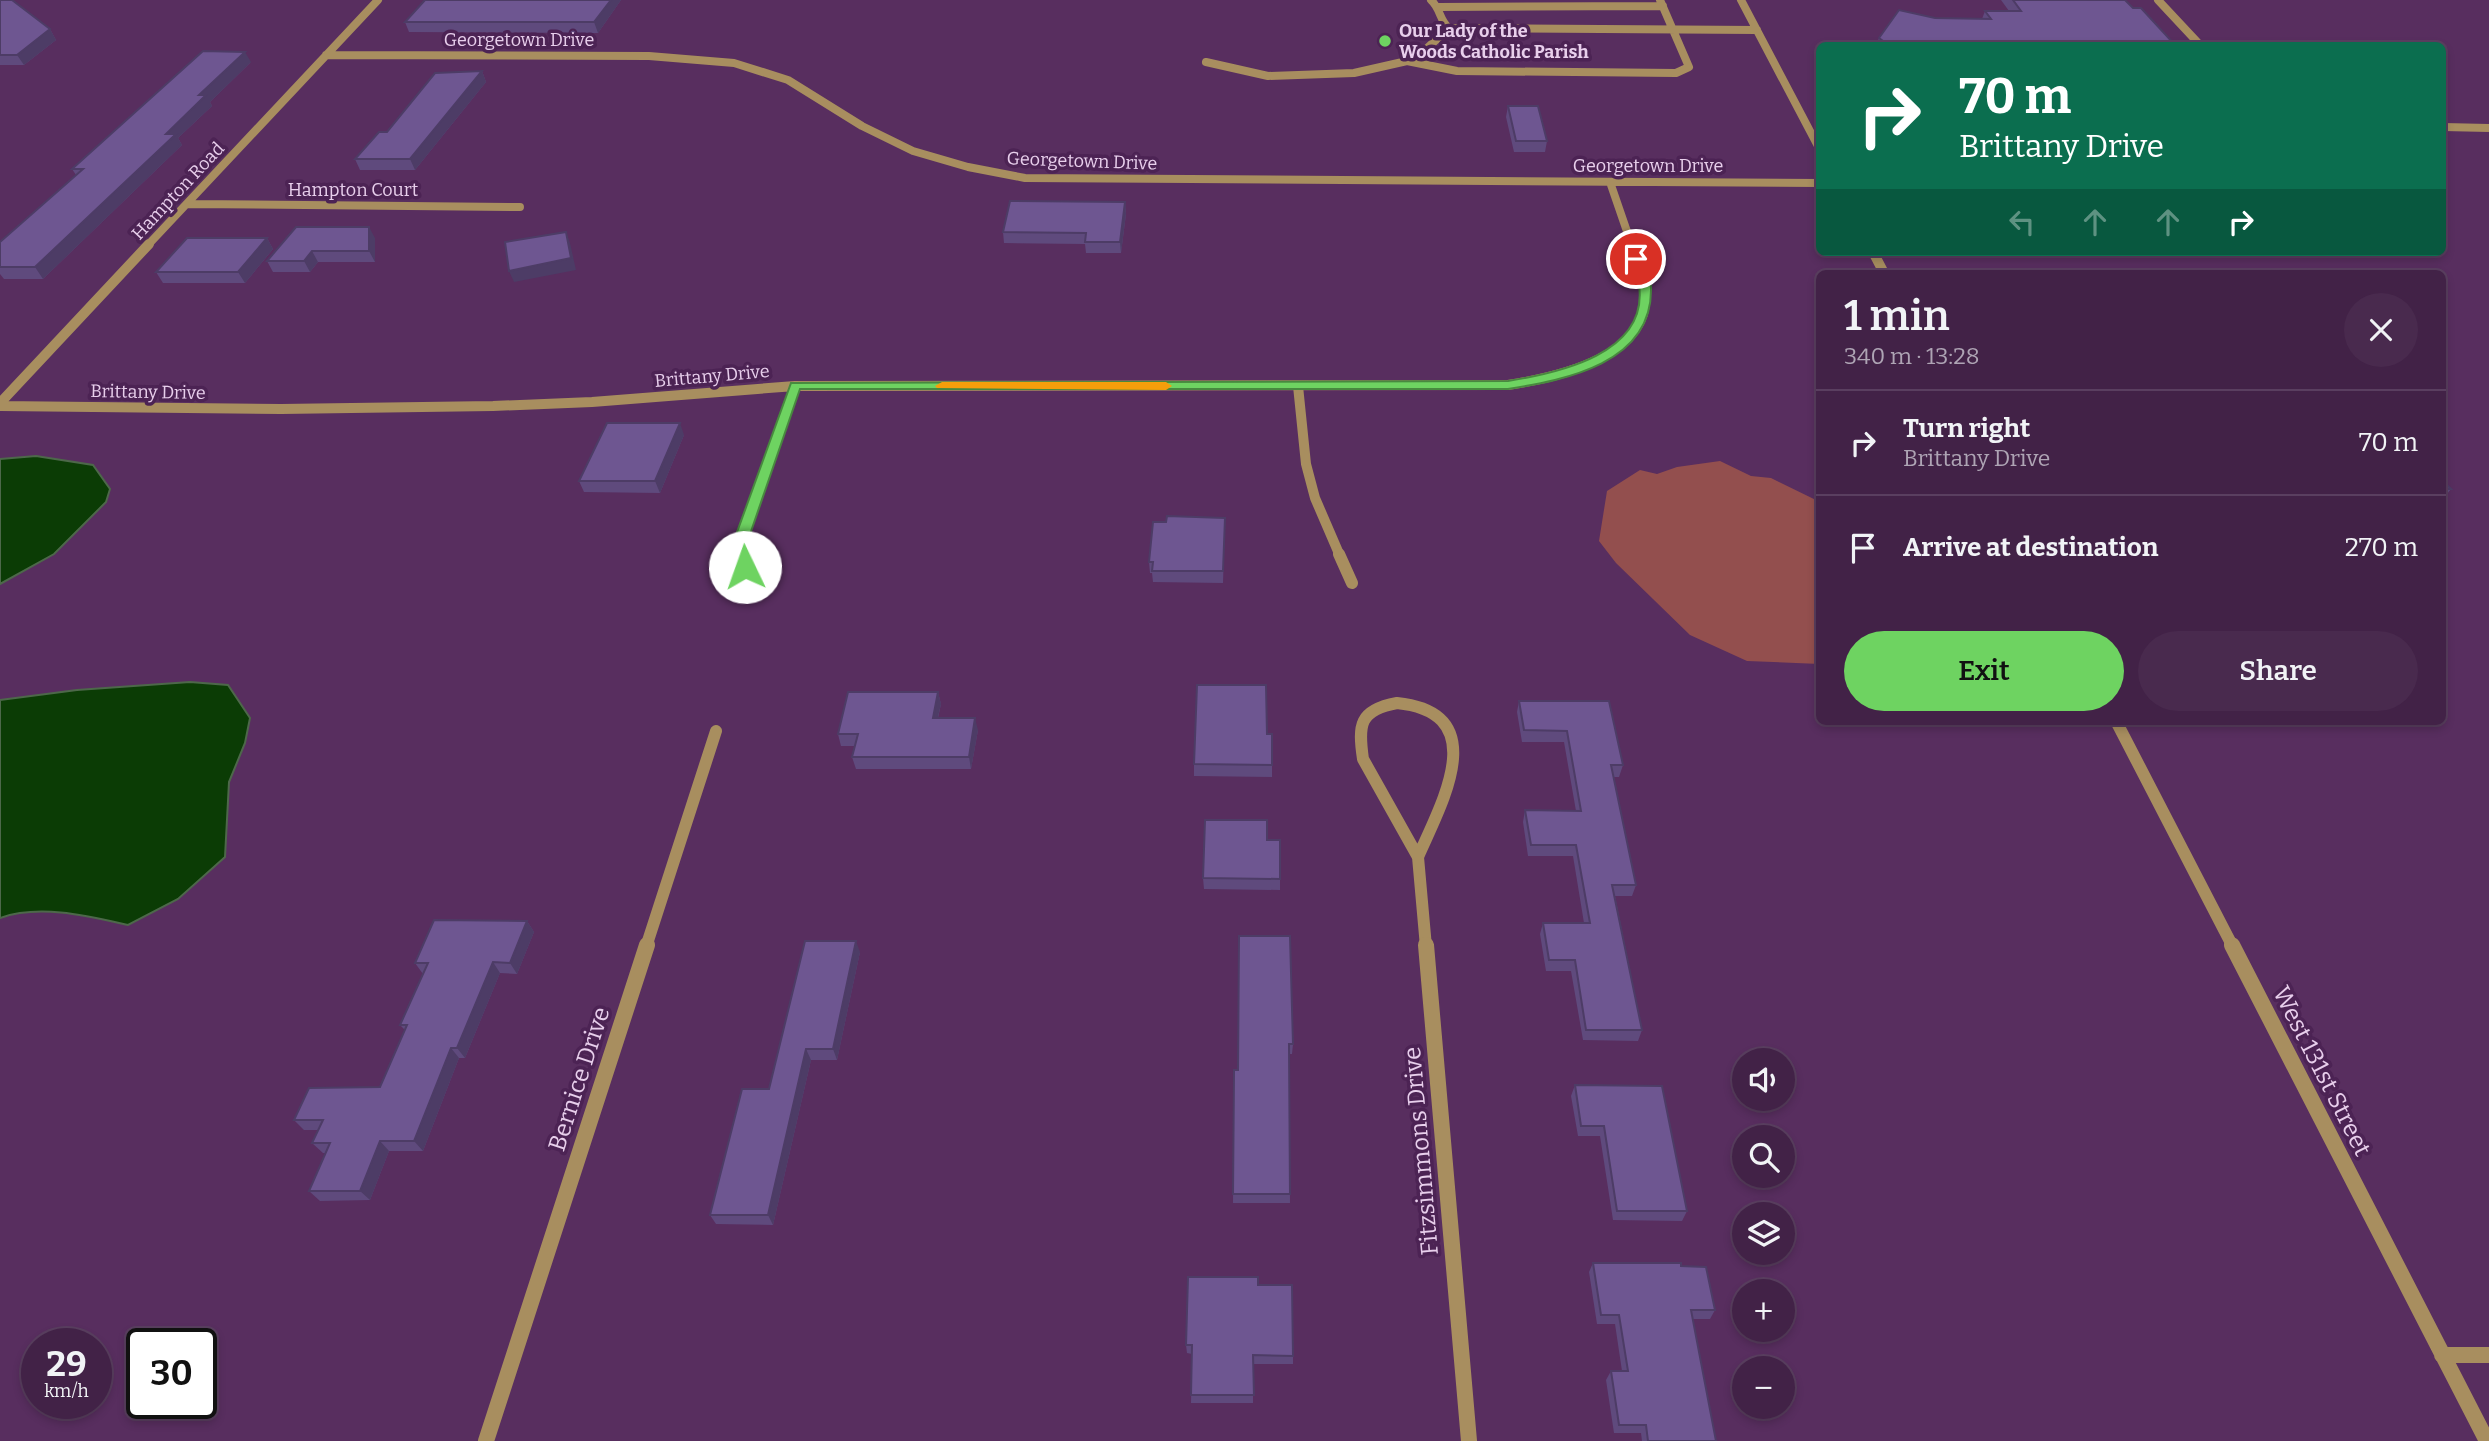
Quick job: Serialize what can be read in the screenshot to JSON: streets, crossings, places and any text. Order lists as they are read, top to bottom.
{
  "streets": {
    "street": [
      "Georgetown Drive",
      "Hampton Court",
      "Hampton Road",
      "Brittany Drive",
      "West 131st Street",
      "Bernice Drive",
      "Fitzsimmons Drive"
    ]
  },
  "crossings": [
    ["Georgetown Drive", "Hampton Road"],
    ["Georgetown Drive", "Brittany Drive"],
    ["Hampton Court", "Hampton Road"],
    ["Hampton Road", "Brittany Drive"]
  ],
  "places": ["Our Lady of the Woods Catholic Parish"],
  "page": {
    "turn": ["70 m", "Brittany Drive"],
    "heading": ["1 min", "340 m · 13:28"],
    "list": [
      {
        "name": "Turn right",
        "note": "Brittany Drive",
        "value": "70 m"
      },
      {
        "name": "Arrive at destination",
        "value": "270 m"
      }
    ],
    "buttons": ["Exit", "Share"],
    "map_buttons": ["+", "−"],
    "speed": "29 km/h",
    "limit": "30"
  }
}
